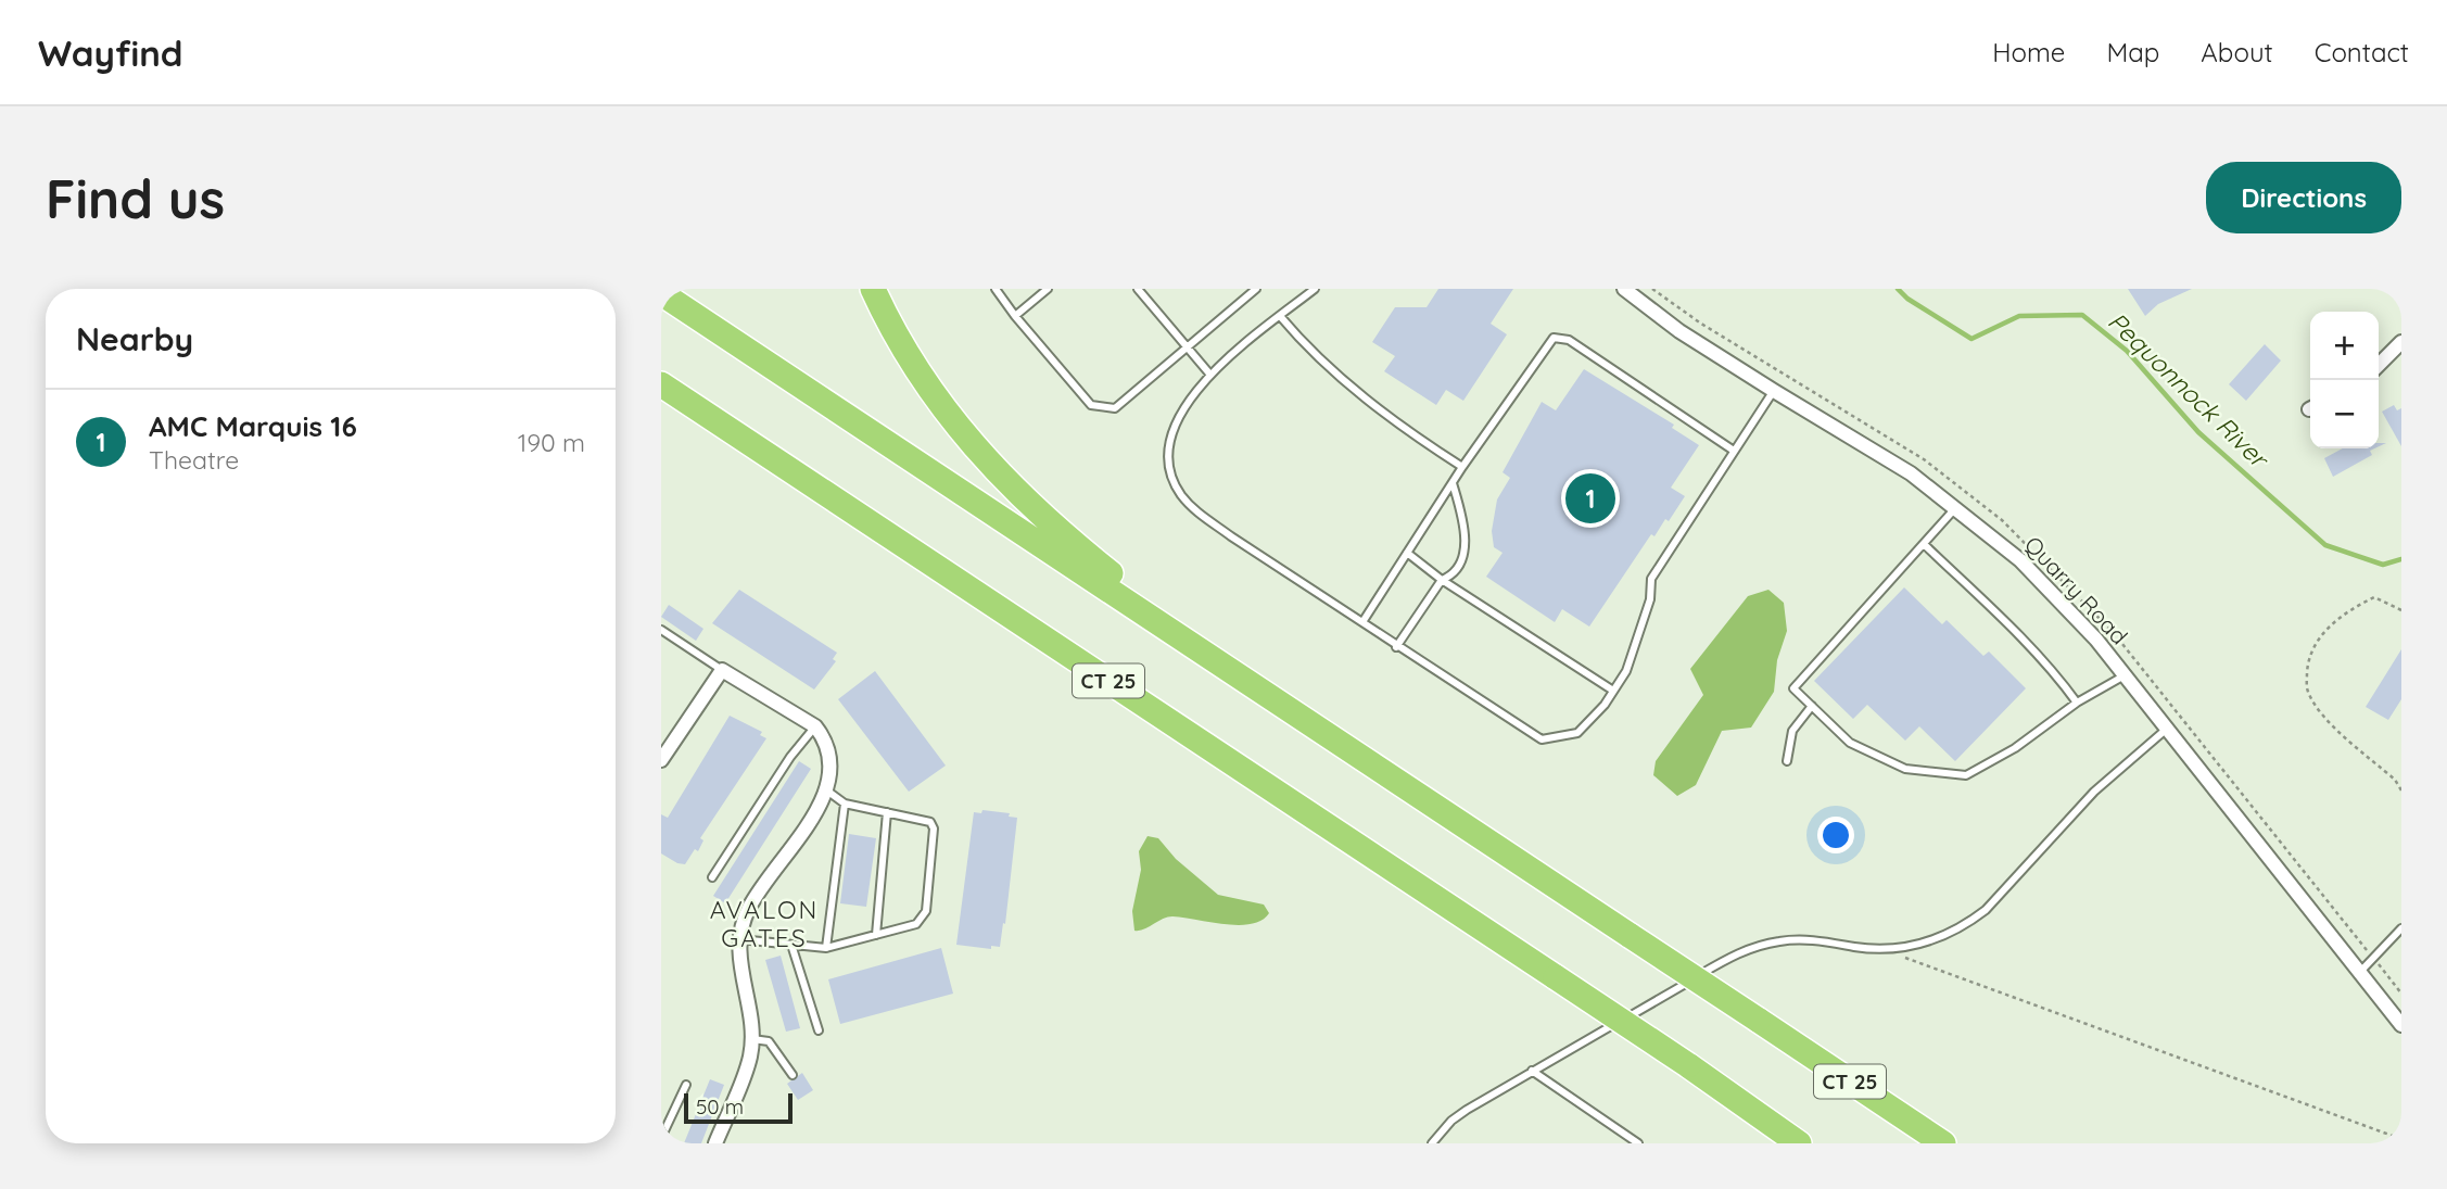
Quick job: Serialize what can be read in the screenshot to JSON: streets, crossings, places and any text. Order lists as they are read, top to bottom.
{
  "streets": {
    "highway": ["CT 25"],
    "street": ["Quarry Road"]
  },
  "districts": ["AVALON GATES"],
  "water": ["Pequonnock River"],
  "scale_bar": "50 m",
  "page": {
    "header": "Wayfind",
    "nav": [
      "Home",
      "Map",
      "About",
      "Contact"
    ],
    "buttons": "Directions",
    "title": "Find us",
    "heading": "Nearby",
    "map_buttons": ["+", "−"],
    "list": [
      {
        "mark": "1",
        "name": "AMC Marquis 16",
        "note": "Theatre",
        "value": "190 m"
      }
    ],
    "pins": "1",
    "scale": "50 m"
  }
}
